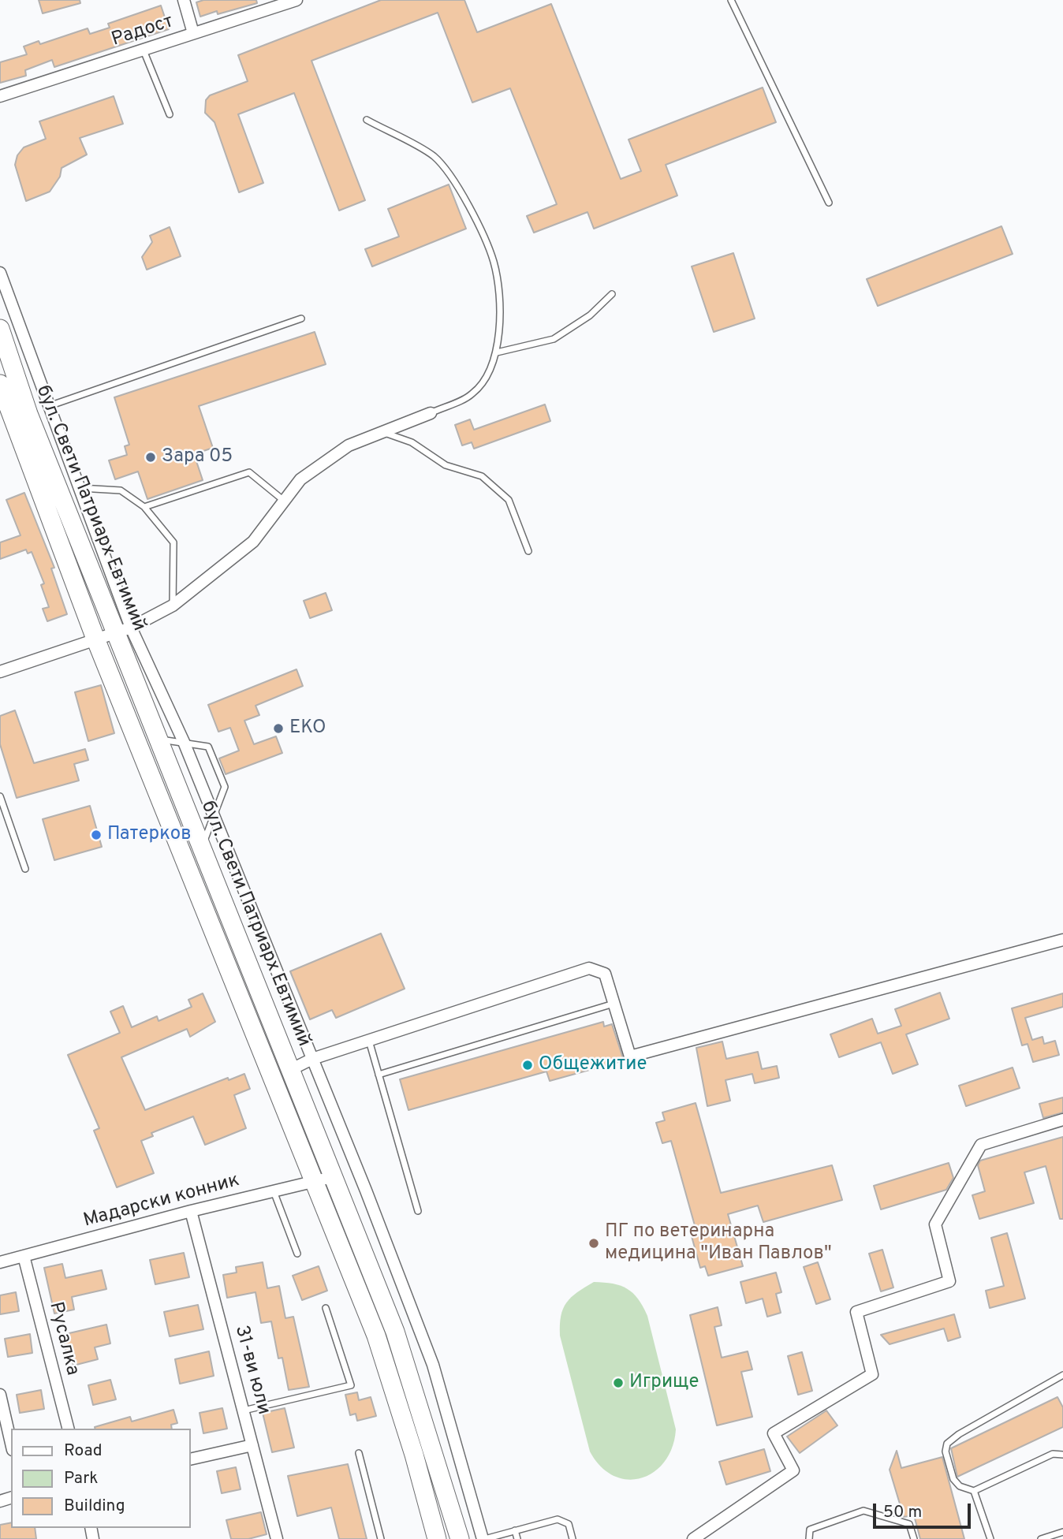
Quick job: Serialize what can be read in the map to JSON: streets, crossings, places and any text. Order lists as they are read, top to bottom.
{
  "streets": {
    "main road": ["бул. Свети Патриарх Евтимий"],
    "street": [
      "Радост",
      "Мадарски конник",
      "Русалка",
      "31-ви юли"
    ]
  },
  "crossings": [
    ["бул. Свети Патриарх Евтимий", "Мадарски конник"],
    ["Мадарски конник", "Русалка"],
    ["Мадарски конник", "31-ви юли"]
  ],
  "places": [
    "Зара 05",
    "EKO",
    "Патерков",
    "Общежитие",
    "ПГ по ветеринарна медицина \"Иван Павлов\"",
    "Игрище"
  ],
  "legend": ["Road", "Park", "Building"],
  "scale_bar": "50 m"
}
